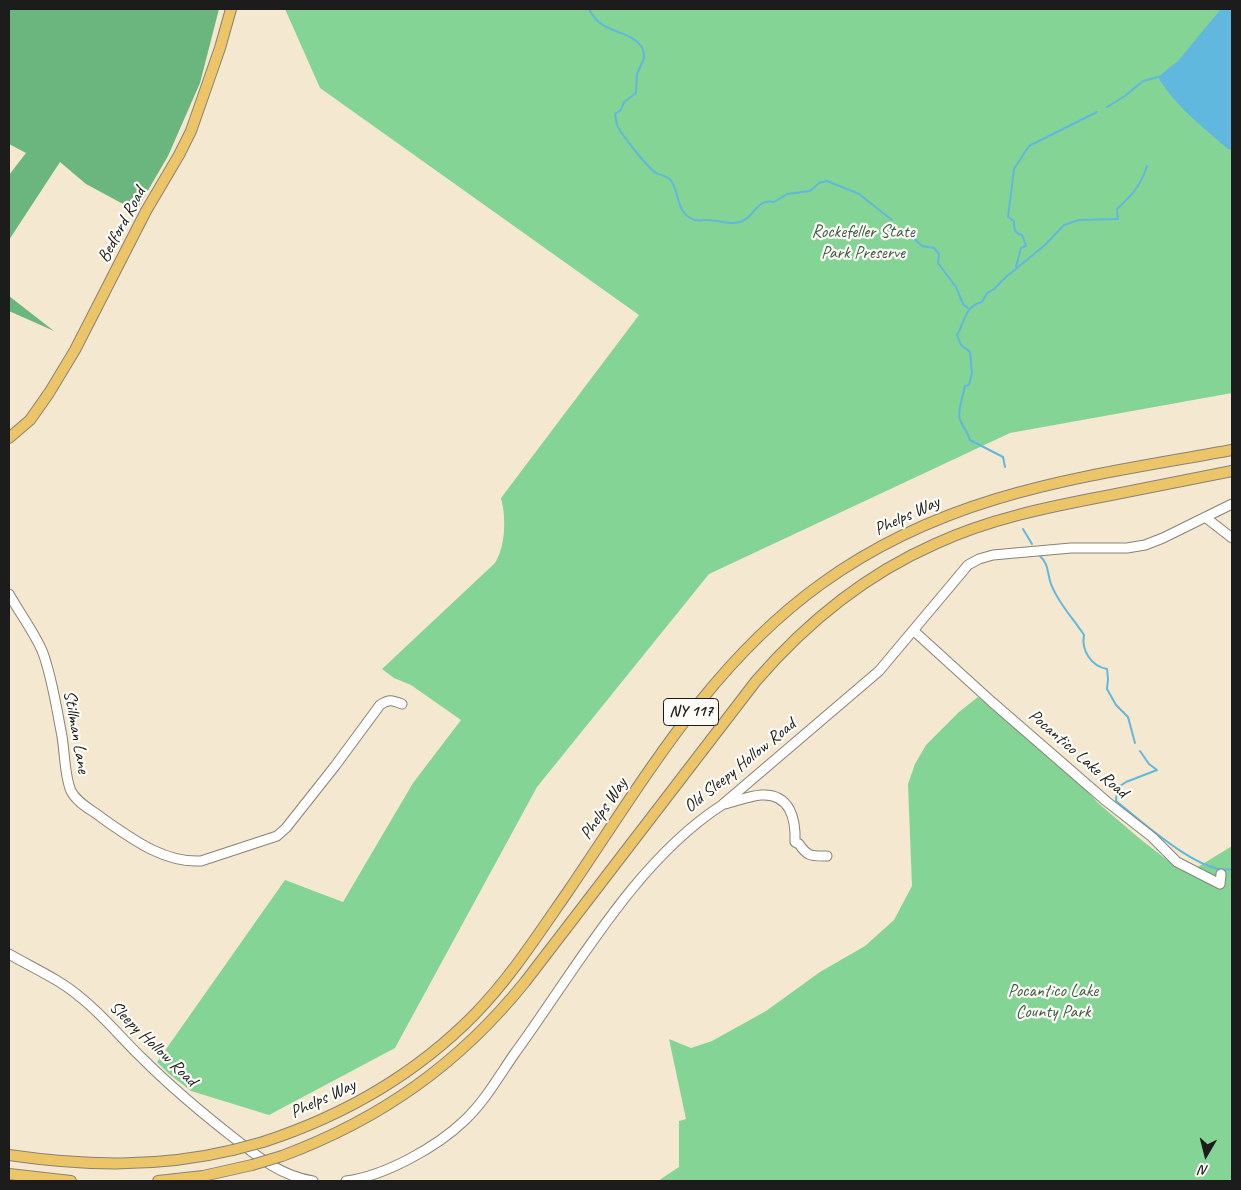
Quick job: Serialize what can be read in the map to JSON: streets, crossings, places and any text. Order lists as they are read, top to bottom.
{
  "streets": {
    "main road": ["Bedford Road", "Phelps Way", "NY 117"],
    "street": [
      "Stillman Lane",
      "Pocantico Lake Road",
      "Old Sleepy Hollow Road",
      "Sleepy Hollow Road"
    ]
  },
  "crossings": [
    ["Pocantico Lake Road", "Old Sleepy Hollow Road"]
  ],
  "parks": ["Rockefeller State Park Preserve", "Pocantico Lake County Park"],
  "north": "bottom"
}
